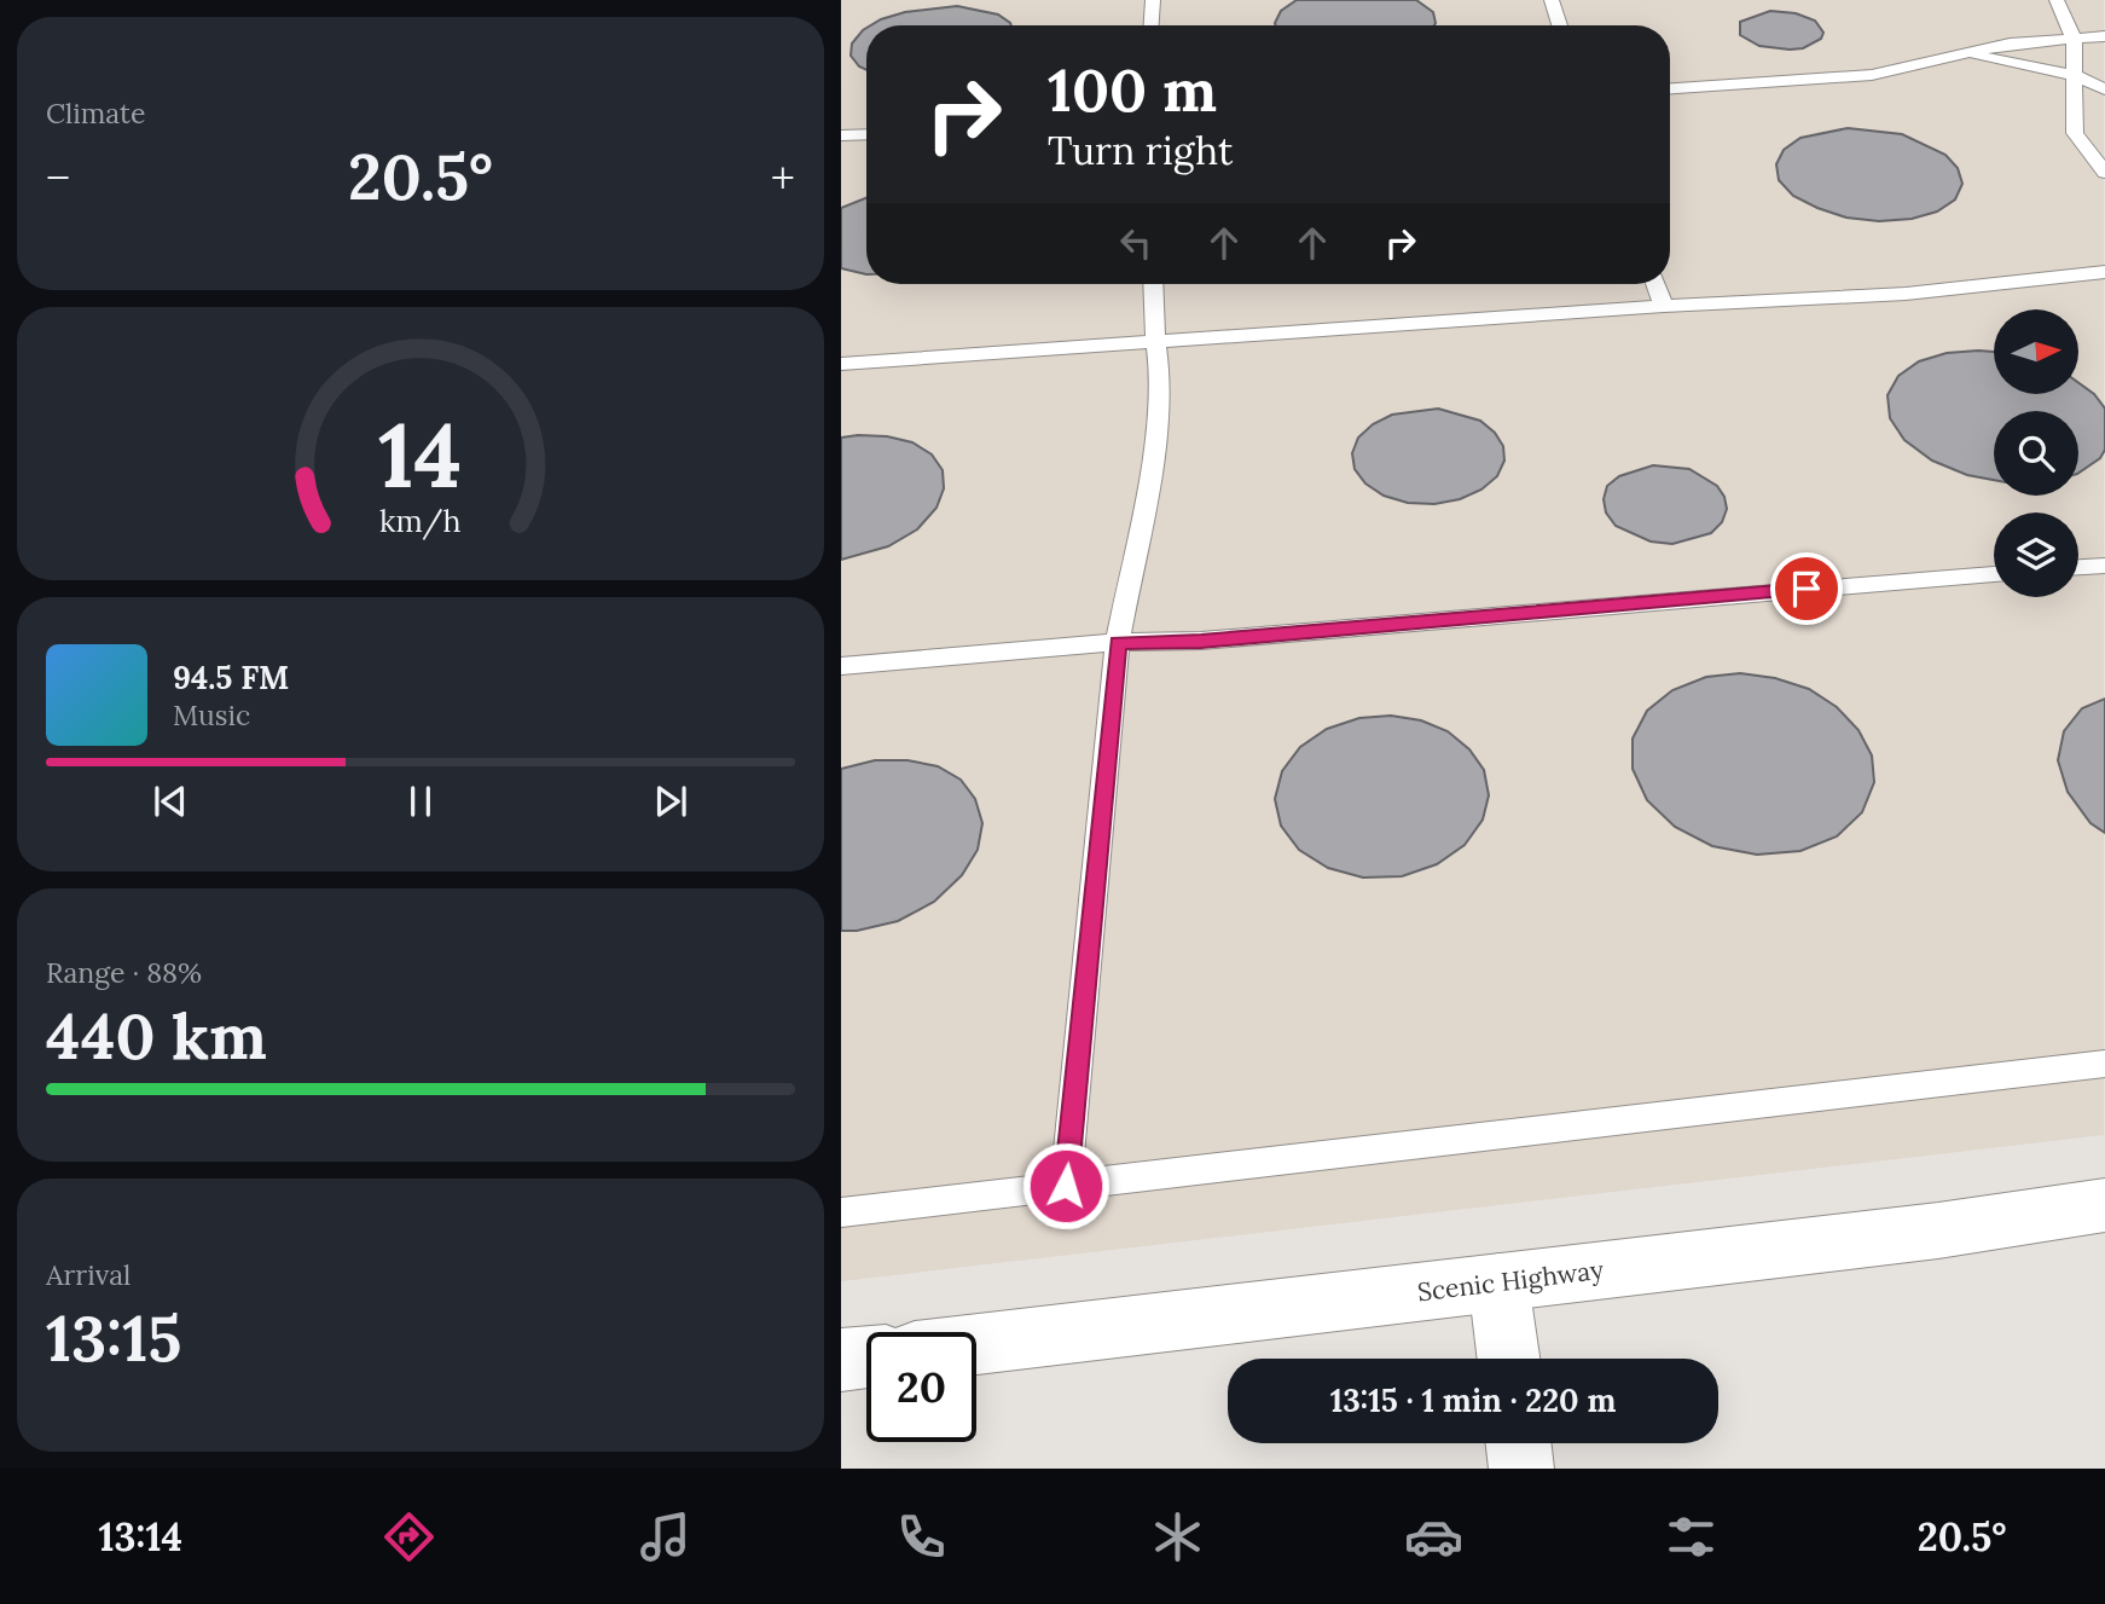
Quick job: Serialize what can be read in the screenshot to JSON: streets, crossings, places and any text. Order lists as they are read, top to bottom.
{
  "streets": {
    "main road": ["Scenic Highway"]
  },
  "north": "right",
  "page": {
    "tile": [
      "Climate",
      ["Range · 88%", "440 km"],
      ["Arrival", "13:15"]
    ],
    "turn": ["100 m", "Turn right"],
    "heat": ["−", "20.5°", "+"],
    "song": ["94.5 FM", "Music"],
    "limit": "20",
    "trip": "13:15 · 1 min · 220 m",
    "tabs": ["13:14", "20.5°"],
    "gauge": ["14", "km/h"]
  }
}
